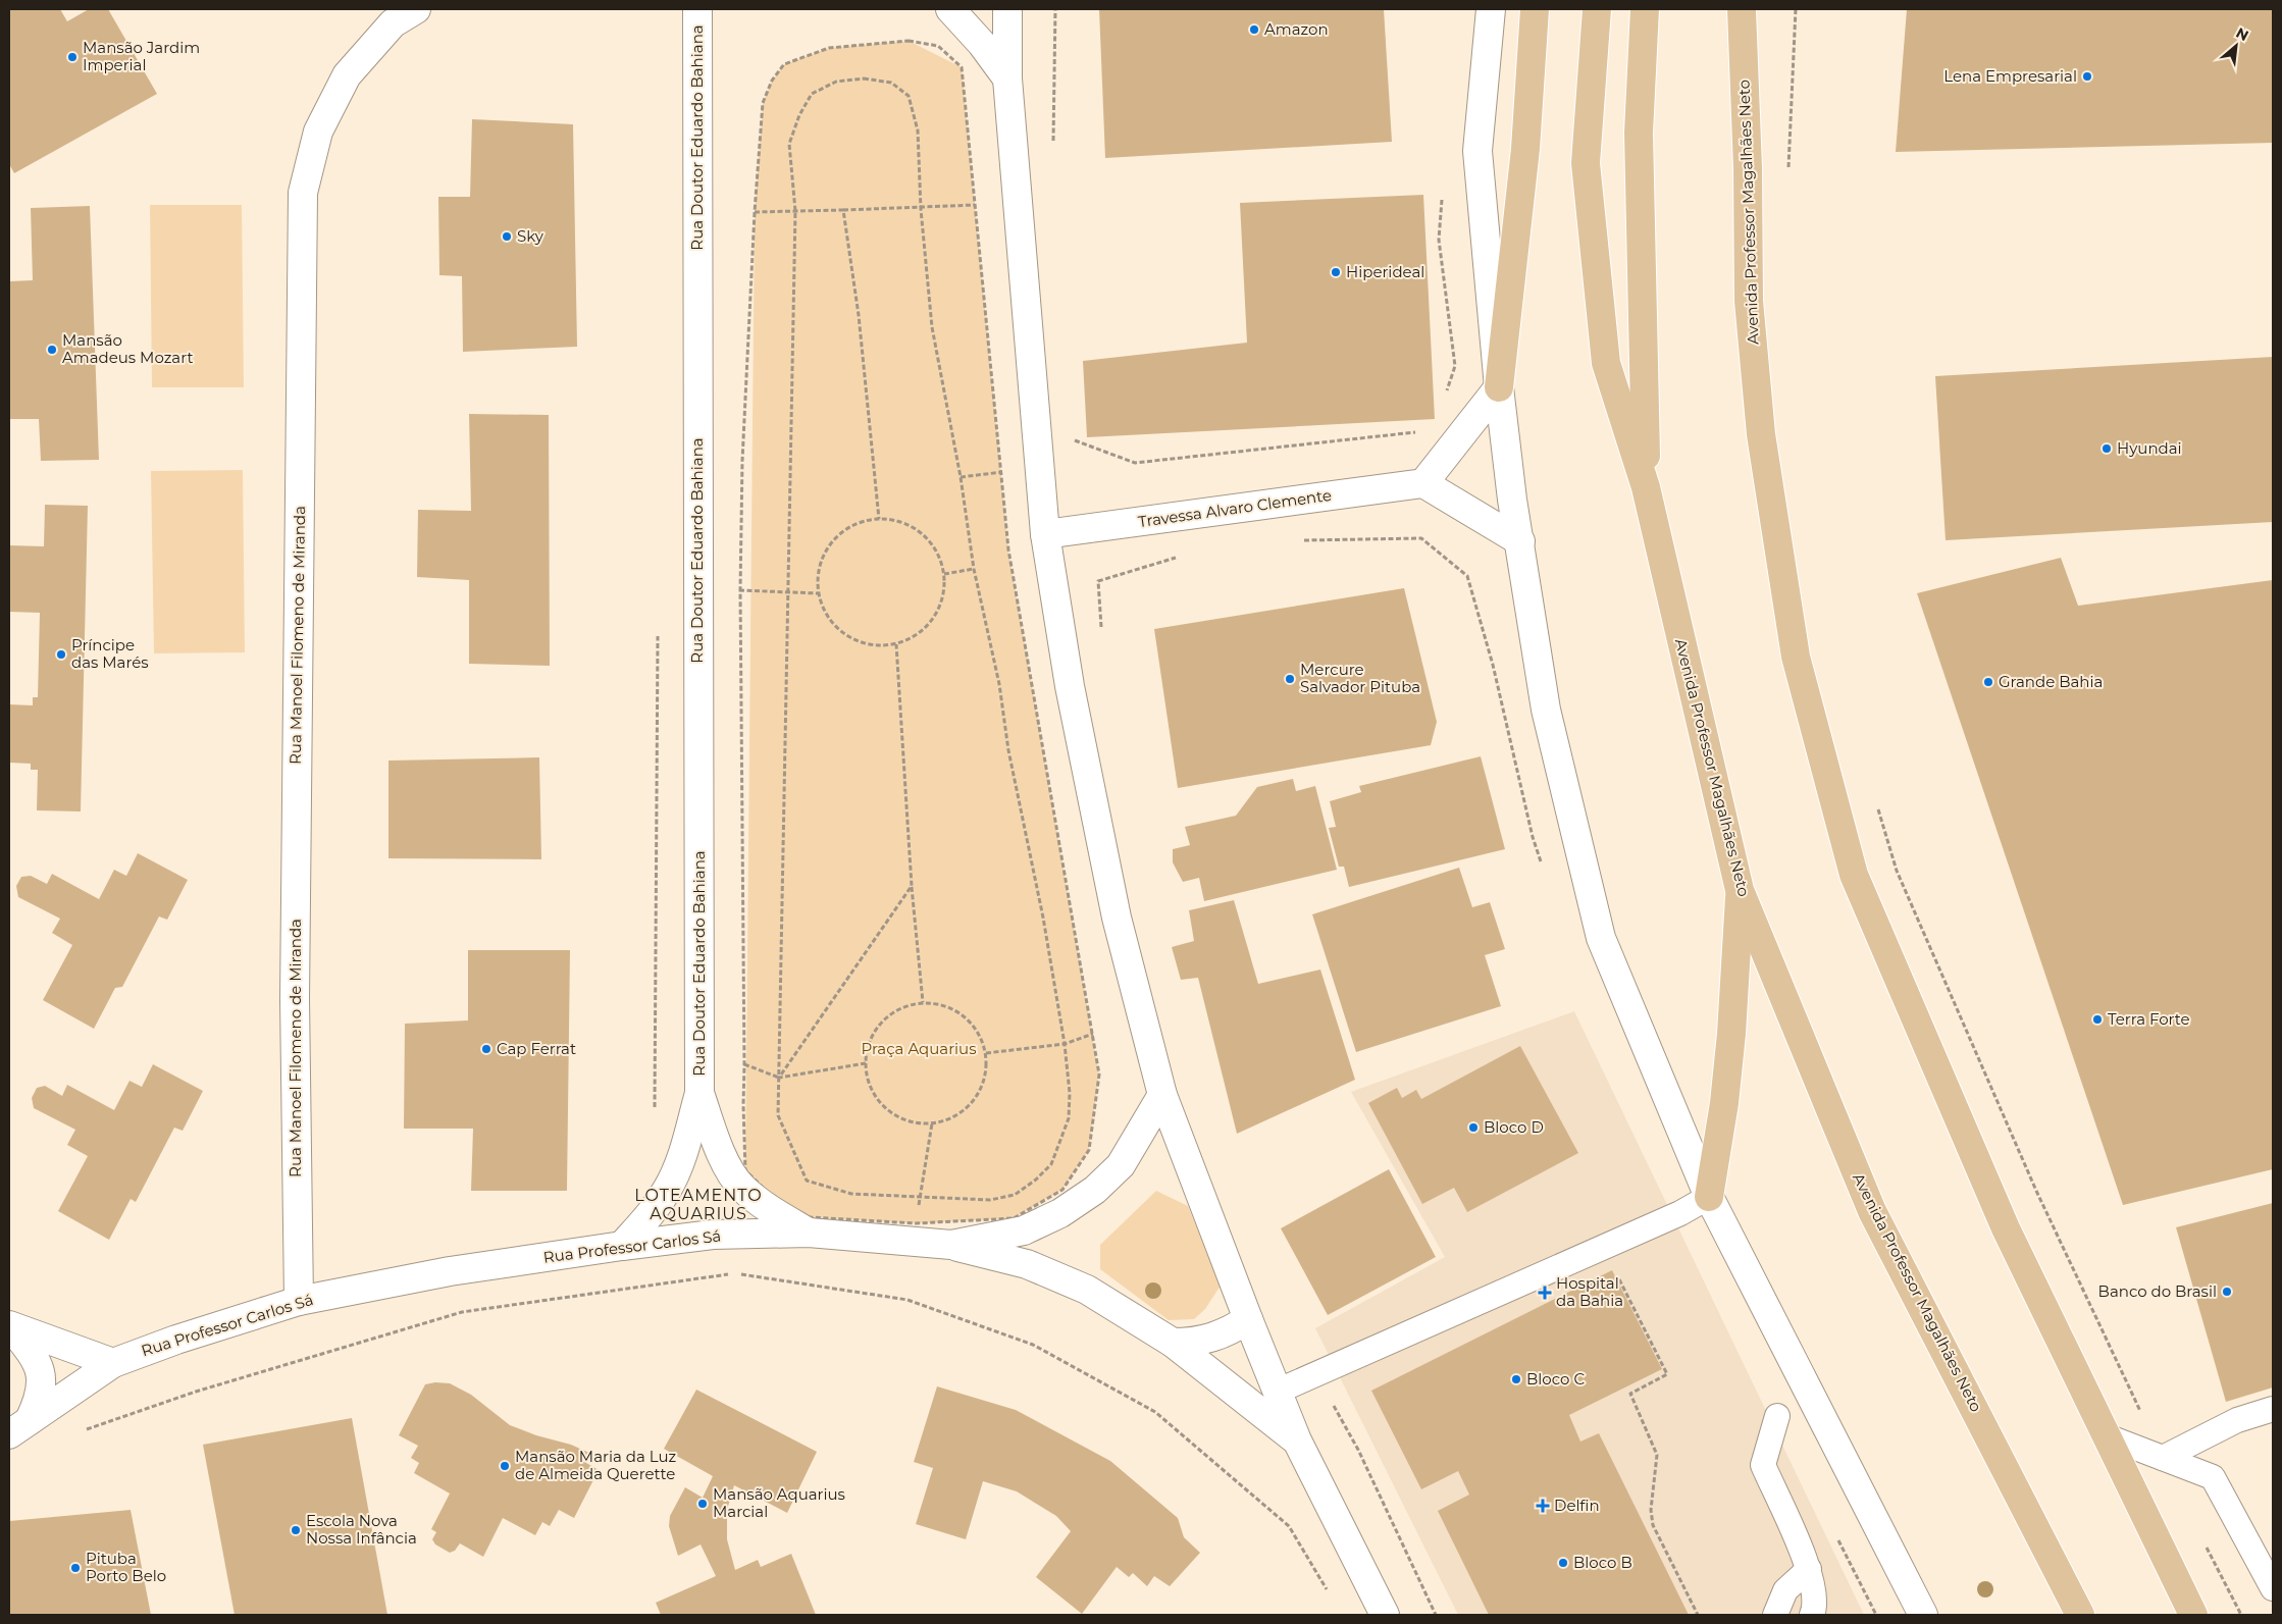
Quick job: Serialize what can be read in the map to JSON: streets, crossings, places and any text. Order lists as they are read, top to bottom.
{
  "streets": {
    "main road": ["Avenida Professor Magalhães Neto"],
    "street": [
      "Rua Doutor Eduardo Bahiana",
      "Travessa Alvaro Clemente",
      "Rua Manoel Filomeno de Miranda",
      "Rua Professor Carlos Sá"
    ]
  },
  "crossings": [
    ["Rua Doutor Eduardo Bahiana", "Rua Professor Carlos Sá"],
    ["Rua Manoel Filomeno de Miranda", "Rua Professor Carlos Sá"]
  ],
  "districts": ["LOTEAMENTO AQUARIUS"],
  "parks": ["Praça Aquarius"],
  "places": {
    "other": [
      "Amazon",
      "Mansão Jardim Imperial",
      "Lena Empresarial",
      "Sky",
      "Hiperideal",
      "Mansão Amadeus Mozart",
      "Hyundai",
      "Príncipe das Marés",
      "Mercure Salvador Pituba",
      "Grande Bahia",
      "Terra Forte",
      "Cap Ferrat",
      "Bloco D",
      "Banco do Brasil",
      "Bloco C",
      "Mansão Maria da Luz de Almeida Querette",
      "Mansão Aquarius Marcial",
      "Escola Nova Nossa Infância",
      "Bloco B",
      "Pituba Porto Belo"
    ],
    "health": ["Hospital da Bahia", "Delfin"]
  },
  "north": "top right"
}
